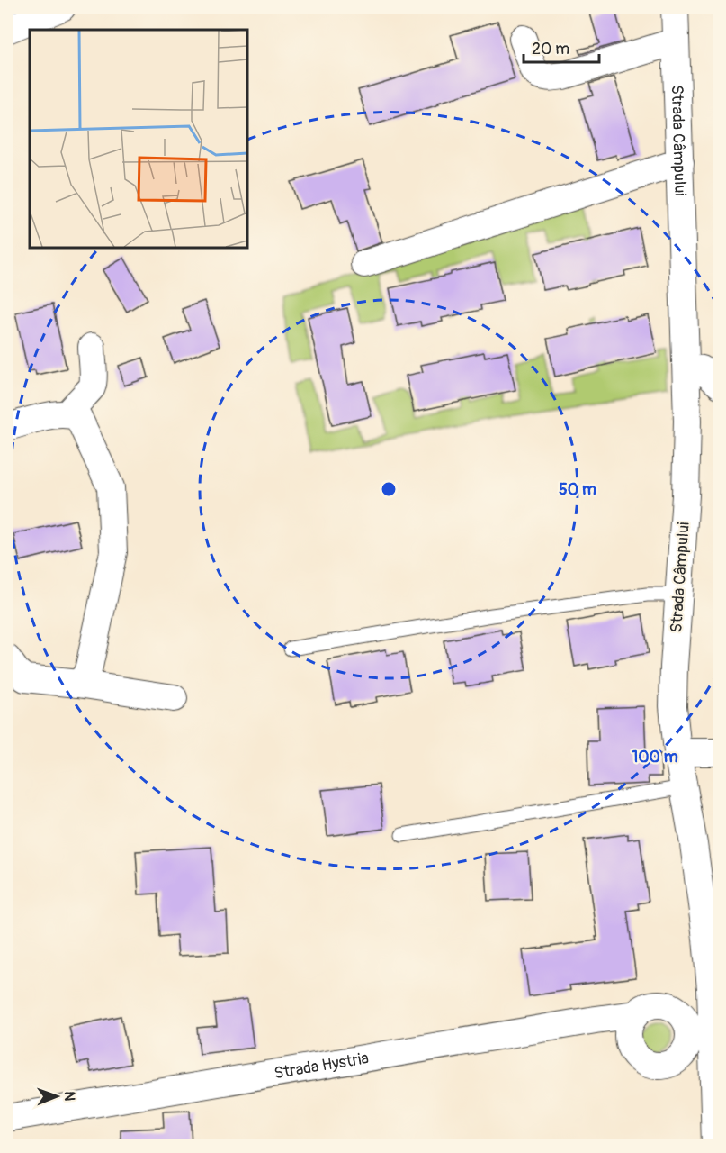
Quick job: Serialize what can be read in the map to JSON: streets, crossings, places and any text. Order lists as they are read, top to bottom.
{
  "streets": {
    "street": ["Strada Câmpului", "Strada Hystria"]
  },
  "crossings": [
    ["Strada Câmpului", "Strada Hystria"]
  ],
  "scale_bar": "20 m",
  "north": "right",
  "rings": ["50 m", "100 m"]
}
